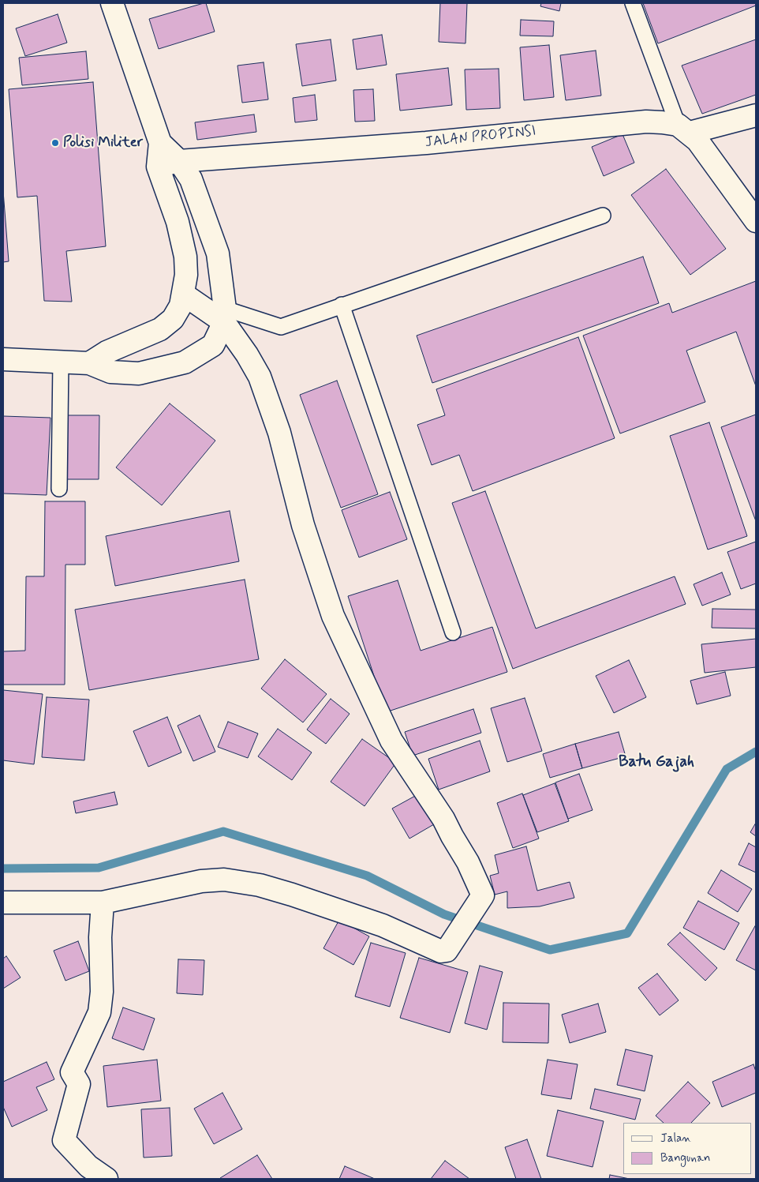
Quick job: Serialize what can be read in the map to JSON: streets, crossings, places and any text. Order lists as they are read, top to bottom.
{
  "streets": {
    "main road": ["JALAN PROPINSI"]
  },
  "districts": ["Batu Gajah"],
  "places": ["Polisi Militer"],
  "legend": ["Jalan", "Bangunan"]
}
